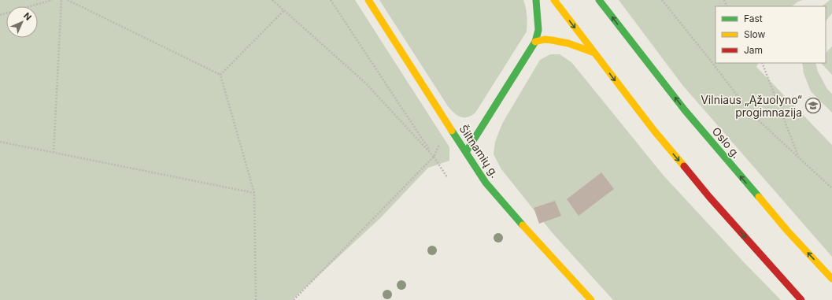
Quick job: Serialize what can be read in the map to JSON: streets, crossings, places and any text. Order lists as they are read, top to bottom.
{
  "streets": {
    "main road": ["Oslo g.", "Šiltnamių g."]
  },
  "places": {
    "school or university": ["Vilniaus „Ąžuolyno“ progimnazija"]
  },
  "legend": ["Fast", "Slow", "Jam"],
  "north": "top right"
}
